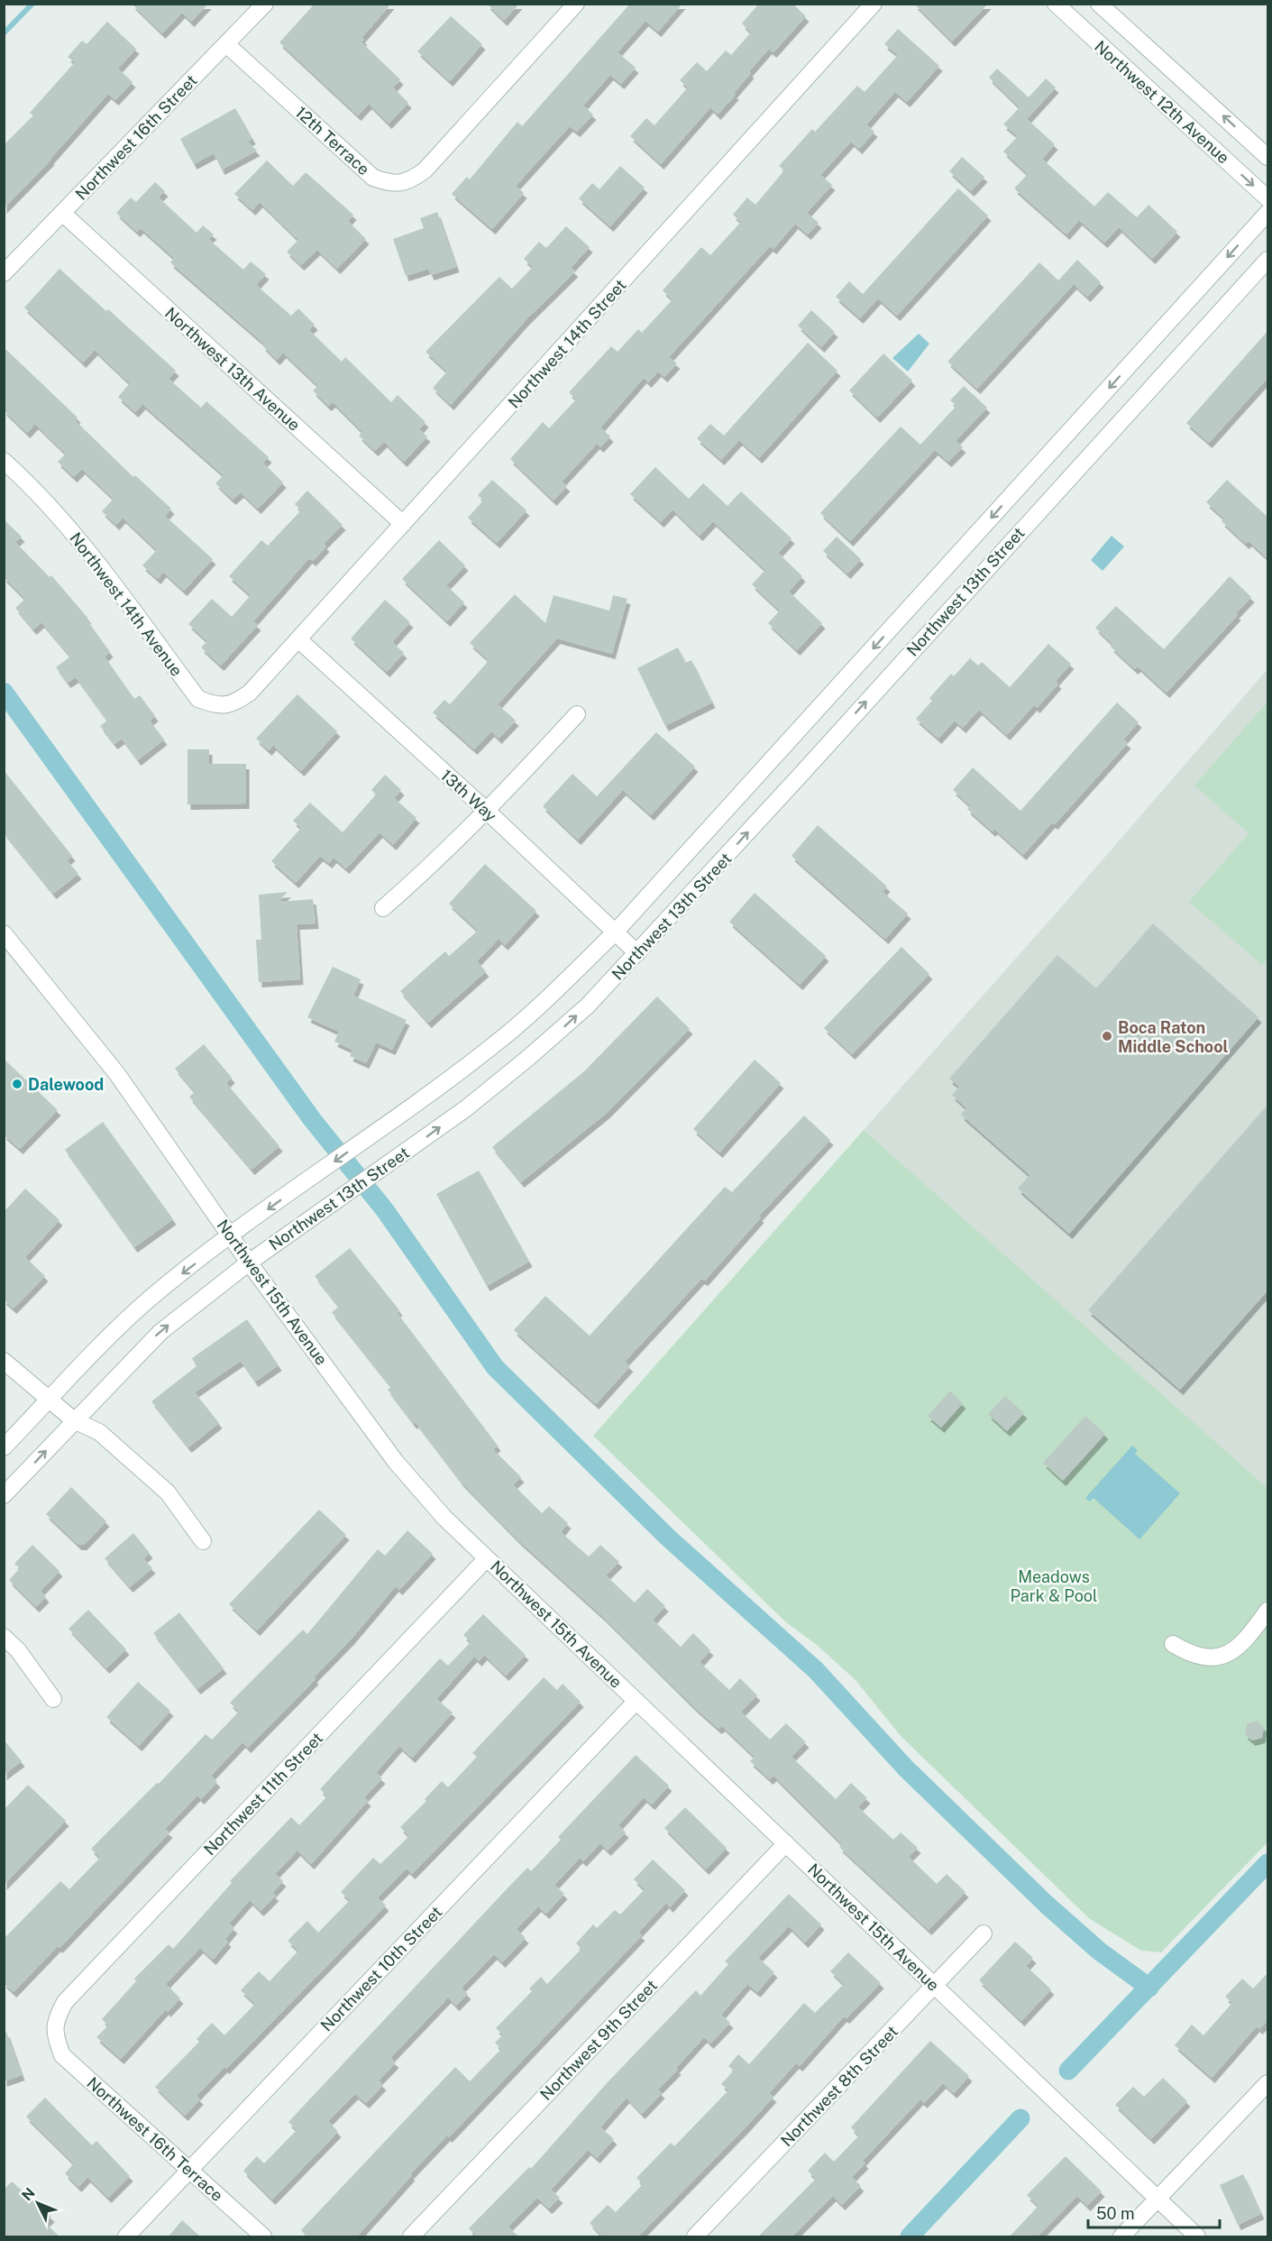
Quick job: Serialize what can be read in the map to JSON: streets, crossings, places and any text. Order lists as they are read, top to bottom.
{
  "streets": {
    "street": [
      "Northwest 12th Avenue",
      "Northwest 16th Street",
      "12th Terrace",
      "Northwest 14th Street",
      "Northwest 13th Avenue",
      "Northwest 13th Street",
      "Northwest 14th Avenue",
      "13th Way",
      "Northwest 15th Avenue",
      "Northwest 11th Street",
      "Northwest 10th Street",
      "Northwest 9th Street",
      "Northwest 8th Street",
      "Northwest 16th Terrace"
    ]
  },
  "crossings": [
    ["Northwest 16th Street", "12th Terrace"],
    ["Northwest 16th Street", "Northwest 13th Avenue"],
    ["Northwest 14th Street", "Northwest 13th Avenue"],
    ["Northwest 14th Street", "Northwest 14th Avenue"],
    ["Northwest 14th Street", "13th Way"],
    ["Northwest 13th Street", "13th Way"],
    ["Northwest 13th Street", "Northwest 15th Avenue"],
    ["Northwest 15th Avenue", "Northwest 11th Street"],
    ["Northwest 15th Avenue", "Northwest 10th Street"],
    ["Northwest 15th Avenue", "Northwest 9th Street"],
    ["Northwest 15th Avenue", "Northwest 8th Street"],
    ["Northwest 11th Street", "Northwest 16th Terrace"],
    ["Northwest 10th Street", "Northwest 16th Terrace"]
  ],
  "parks": ["Meadows Park & Pool"],
  "places": ["Boca Raton Middle School", "Dalewood"],
  "scale_bar": "50 m",
  "north": "top left"
}
